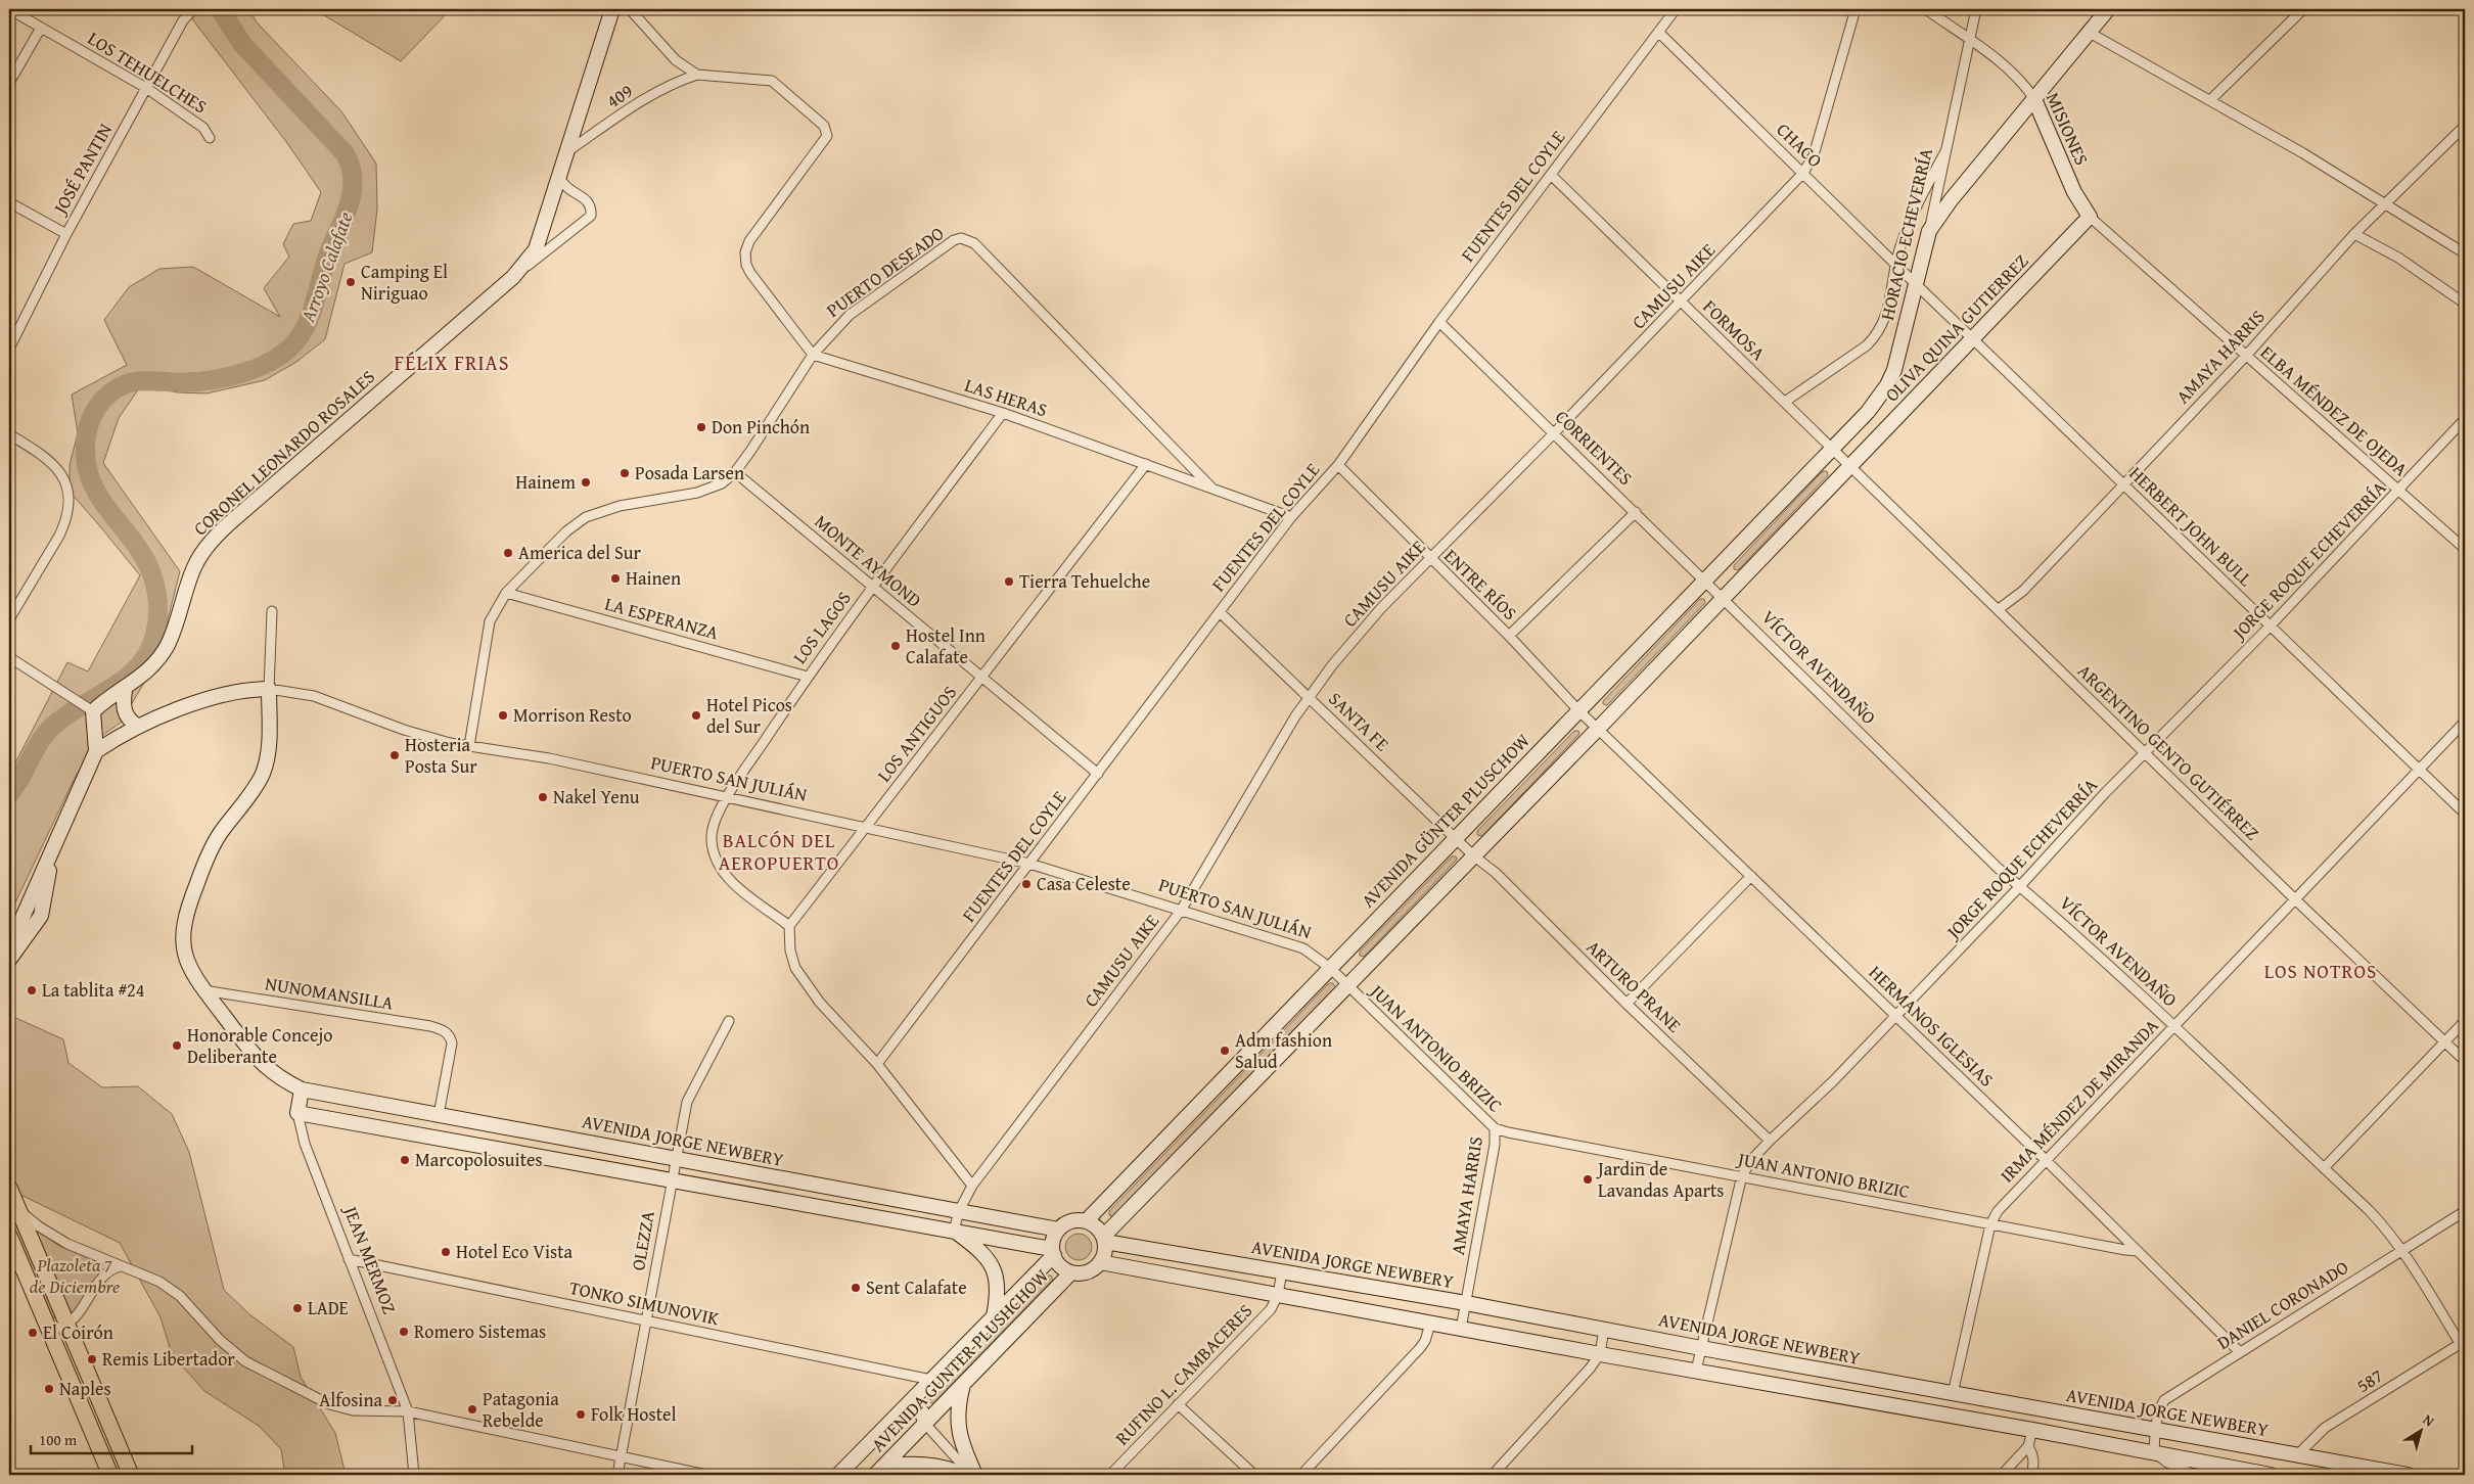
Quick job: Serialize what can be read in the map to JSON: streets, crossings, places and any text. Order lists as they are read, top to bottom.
{
  "streets": {
    "street": [
      "LOS TEHUELCHES",
      "409",
      "MISIONES",
      "CHACO",
      "JOSÉ PANTIN",
      "FUENTES DEL COYLE",
      "HORACIO ECHEVERRÍA",
      "PUERTO DESEADO",
      "CAMUSU AIKE",
      "OLIVA QUINA GUTIERREZ",
      "FORMOSA",
      "AMAYA HARRIS",
      "LAS HERAS",
      "ELBA MÉNDEZ DE OJEDA",
      "CORRIENTES",
      "CORONEL LEONARDO ROSALES",
      "HERBERT JOHN BULL",
      "JORGE ROQUE ECHEVERRÍA",
      "MONTE AYMOND",
      "ENTRE RÍOS",
      "LA ESPERANZA",
      "LOS LAGOS",
      "VÍCTOR AVENDAÑO",
      "SANTA FE",
      "LOS ANTIGUOS",
      "ARGENTINO GENTO GUTIÉRREZ",
      "PUERTO SAN JULIÁN",
      "AVENIDA GÜNTER PLUSCHOW",
      "ARTURO PRANE",
      "NUNOMANSILLA",
      "HERMANOS IGLESIAS",
      "JUAN ANTONIO BRIZIC",
      "IRMA MÉNDEZ DE MIRANDA",
      "AVENIDA JORGE NEWBERY",
      "OLEZZA",
      "JEAN MERMOZ",
      "TONKO SIMUNOVIK",
      "DANIEL CORONADO",
      "AVENIDA GUNTER PLUSHCHOW",
      "RUFINO L. CAMBACERES",
      "587"
    ]
  },
  "crossings": [
    ["LOS TEHUELCHES", "JOSÉ PANTIN"],
    ["409", "CORONEL LEONARDO ROSALES"],
    ["MISIONES", "HORACIO ECHEVERRÍA"],
    ["MISIONES", "OLIVA QUINA GUTIERREZ"],
    ["MISIONES", "ELBA MÉNDEZ DE OJEDA"],
    ["CHACO", "FUENTES DEL COYLE"],
    ["CHACO", "HORACIO ECHEVERRÍA"],
    ["CHACO", "CAMUSU AIKE"],
    ["CHACO", "HERBERT JOHN BULL"],
    ["FUENTES DEL COYLE", "FORMOSA"],
    ["FUENTES DEL COYLE", "LAS HERAS"],
    ["FUENTES DEL COYLE", "CORRIENTES"],
    ["FUENTES DEL COYLE", "MONTE AYMOND"],
    ["FUENTES DEL COYLE", "ENTRE RÍOS"],
    ["FUENTES DEL COYLE", "SANTA FE"],
    ["FUENTES DEL COYLE", "PUERTO SAN JULIÁN"],
    ["HORACIO ECHEVERRÍA", "FORMOSA"],
    ["HORACIO ECHEVERRÍA", "HERBERT JOHN BULL"],
    ["HORACIO ECHEVERRÍA", "AVENIDA GÜNTER PLUSCHOW"],
    ["PUERTO DESEADO", "LAS HERAS"],
    ["PUERTO DESEADO", "MONTE AYMOND"],
    ["PUERTO DESEADO", "LA ESPERANZA"],
    ["PUERTO DESEADO", "PUERTO SAN JULIÁN"],
    ["CAMUSU AIKE", "FORMOSA"],
    ["CAMUSU AIKE", "CORRIENTES"],
    ["CAMUSU AIKE", "ENTRE RÍOS"],
    ["CAMUSU AIKE", "SANTA FE"],
    ["CAMUSU AIKE", "PUERTO SAN JULIÁN"],
    ["CAMUSU AIKE", "AVENIDA JORGE NEWBERY"],
    ["OLIVA QUINA GUTIERREZ", "FORMOSA"],
    ["OLIVA QUINA GUTIERREZ", "ELBA MÉNDEZ DE OJEDA"],
    ["OLIVA QUINA GUTIERREZ", "HERBERT JOHN BULL"],
    ["OLIVA QUINA GUTIERREZ", "ARGENTINO GENTO GUTIÉRREZ"],
    ["FORMOSA", "ARGENTINO GENTO GUTIÉRREZ"],
    ["FORMOSA", "AVENIDA GÜNTER PLUSCHOW"],
    ["AMAYA HARRIS", "ELBA MÉNDEZ DE OJEDA"],
    ["AMAYA HARRIS", "HERBERT JOHN BULL"],
    ["AMAYA HARRIS", "ARGENTINO GENTO GUTIÉRREZ"],
    ["AMAYA HARRIS", "JUAN ANTONIO BRIZIC"],
    ["AMAYA HARRIS", "AVENIDA JORGE NEWBERY"],
    ["LAS HERAS", "LOS LAGOS"],
    ["LAS HERAS", "LOS ANTIGUOS"],
    ["ELBA MÉNDEZ DE OJEDA", "JORGE ROQUE ECHEVERRÍA"],
    ["CORRIENTES", "VÍCTOR AVENDAÑO"],
    ["CORRIENTES", "AVENIDA GÜNTER PLUSCHOW"],
    ["HERBERT JOHN BULL", "JORGE ROQUE ECHEVERRÍA"],
    ["HERBERT JOHN BULL", "IRMA MÉNDEZ DE MIRANDA"],
    ["JORGE ROQUE ECHEVERRÍA", "VÍCTOR AVENDAÑO"],
    ["JORGE ROQUE ECHEVERRÍA", "ARGENTINO GENTO GUTIÉRREZ"],
    ["JORGE ROQUE ECHEVERRÍA", "ARTURO PRANE"],
    ["JORGE ROQUE ECHEVERRÍA", "HERMANOS IGLESIAS"],
    ["JORGE ROQUE ECHEVERRÍA", "JUAN ANTONIO BRIZIC"],
    ["JORGE ROQUE ECHEVERRÍA", "AVENIDA JORGE NEWBERY"],
    ["MONTE AYMOND", "LOS LAGOS"],
    ["MONTE AYMOND", "LOS ANTIGUOS"],
    ["ENTRE RÍOS", "AVENIDA GÜNTER PLUSCHOW"],
    ["ENTRE RÍOS", "HERMANOS IGLESIAS"],
    ["LA ESPERANZA", "LOS LAGOS"],
    ["LOS LAGOS", "LOS ANTIGUOS"],
    ["LOS LAGOS", "PUERTO SAN JULIÁN"],
    ["VÍCTOR AVENDAÑO", "IRMA MÉNDEZ DE MIRANDA"],
    ["VÍCTOR AVENDAÑO", "DANIEL CORONADO"],
    ["VÍCTOR AVENDAÑO", "587"],
    ["SANTA FE", "AVENIDA GÜNTER PLUSCHOW"],
    ["SANTA FE", "ARTURO PRANE"],
    ["LOS ANTIGUOS", "PUERTO SAN JULIÁN"],
    ["ARGENTINO GENTO GUTIÉRREZ", "IRMA MÉNDEZ DE MIRANDA"],
    ["PUERTO SAN JULIÁN", "AVENIDA GÜNTER PLUSCHOW"],
    ["PUERTO SAN JULIÁN", "JUAN ANTONIO BRIZIC"],
    ["PUERTO SAN JULIÁN", "AVENIDA JORGE NEWBERY"],
    ["AVENIDA GÜNTER PLUSCHOW", "AVENIDA JORGE NEWBERY"],
    ["AVENIDA GÜNTER PLUSCHOW", "AVENIDA GUNTER PLUSHCHOW"],
    ["NUNOMANSILLA", "AVENIDA JORGE NEWBERY"],
    ["HERMANOS IGLESIAS", "JUAN ANTONIO BRIZIC"],
    ["HERMANOS IGLESIAS", "IRMA MÉNDEZ DE MIRANDA"],
    ["HERMANOS IGLESIAS", "DANIEL CORONADO"],
    ["JUAN ANTONIO BRIZIC", "IRMA MÉNDEZ DE MIRANDA"],
    ["IRMA MÉNDEZ DE MIRANDA", "AVENIDA JORGE NEWBERY"],
    ["AVENIDA JORGE NEWBERY", "OLEZZA"],
    ["AVENIDA JORGE NEWBERY", "JEAN MERMOZ"],
    ["AVENIDA JORGE NEWBERY", "DANIEL CORONADO"],
    ["AVENIDA JORGE NEWBERY", "AVENIDA GUNTER PLUSHCHOW"],
    ["AVENIDA JORGE NEWBERY", "587"],
    ["OLEZZA", "TONKO SIMUNOVIK"],
    ["JEAN MERMOZ", "TONKO SIMUNOVIK"],
    ["TONKO SIMUNOVIK", "AVENIDA GUNTER PLUSHCHOW"]
  ],
  "districts": ["FÉLIX FRIAS", "BALCÓN DEL AEROPUERTO", "LOS NOTROS"],
  "water": ["Arroyo Calafate"],
  "parks": ["Plazoleta 7 de Diciembre"],
  "places": [
    "Camping El Niriguao",
    "Don Pinchón",
    "Posada Larsen",
    "Hainem",
    "America del Sur",
    "Hainen",
    "Tierra Tehuelche",
    "Hostel Inn Calafate",
    "Morrison Resto",
    "Hotel Picos del Sur",
    "Hosteria Posta Sur",
    "Nakel Yenu",
    "Casa Celeste",
    "La tablita #24",
    "Honorable Concejo Deliberante",
    "Adm fashion Salud",
    "Marcopolosuites",
    "Jardin de Lavandas Aparts",
    "Hotel Eco Vista",
    "Sent Calafate",
    "LADE",
    "Romero Sistemas",
    "El Coirón",
    "Remis Libertador",
    "Naples",
    "Alfosina",
    "Patagonia Rebelde",
    "Folk Hostel"
  ],
  "scale_bar": "100 m",
  "north": "top right"
}
